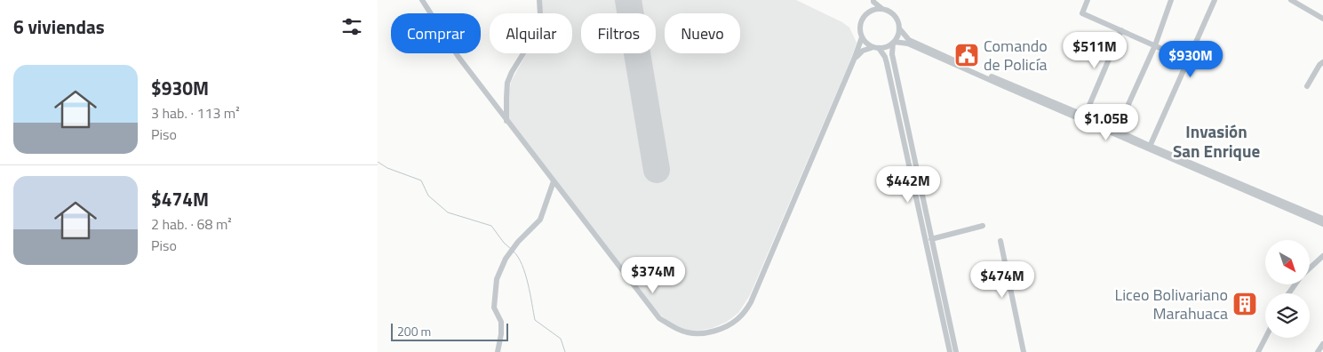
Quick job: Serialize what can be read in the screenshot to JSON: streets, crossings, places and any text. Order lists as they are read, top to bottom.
{
  "districts": ["Invasión San Enrique"],
  "places": {
    "public building": ["Comando de Policía"],
    "building": ["Liceo Bolivariano Marahuaca"]
  },
  "scale_bar": "200 m",
  "north": "bottom right",
  "page": {
    "heading": "6 viviendas",
    "chip": [
      "Comprar",
      "Alquilar",
      "Filtros",
      "Nuevo"
    ],
    "price": [
      "$511M",
      "$930M",
      "$1.05B",
      "$442M",
      "$374M",
      "$474M"
    ],
    "list": [
      {
        "name": "$930M",
        "note": "3 hab. · 113 m² · Piso"
      },
      {
        "name": "$474M",
        "note": "2 hab. · 68 m² · Piso"
      }
    ],
    "scale": "200 m"
  }
}
